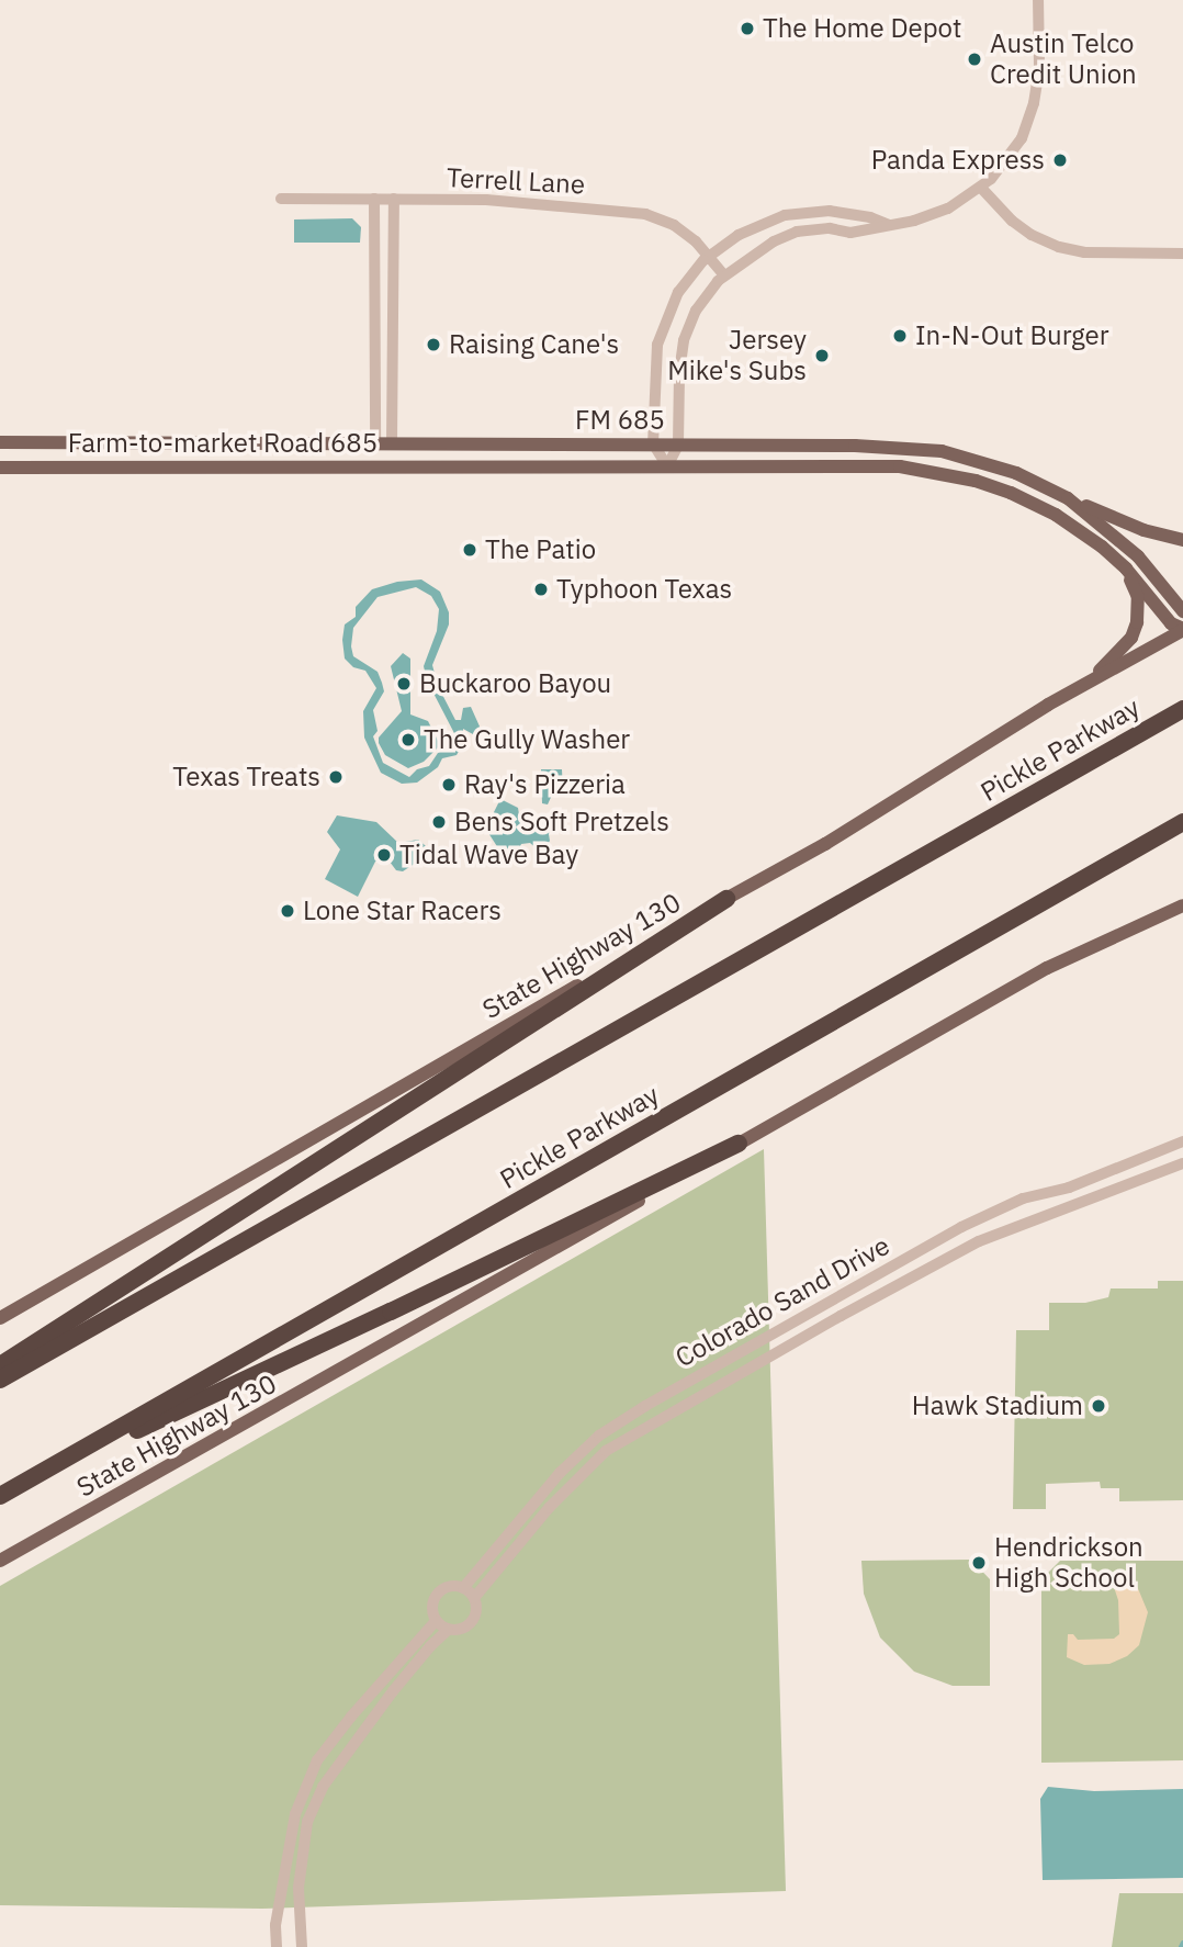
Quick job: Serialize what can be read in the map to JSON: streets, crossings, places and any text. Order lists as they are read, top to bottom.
{
  "streets": {
    "highway": ["Pickle Parkway"],
    "main road": ["FM 685", "Farm-to-market Road 685", "State Highway 130"],
    "street": ["Terrell Lane", "Colorado Sand Drive"]
  },
  "crossings": [
    ["FM 685", "Farm-to-market Road 685"],
    ["FM 685", "State Highway 130"]
  ],
  "places": [
    "The Home Depot",
    "Austin Telco Credit Union",
    "Panda Express",
    "In-N-Out Burger",
    "Raising Cane's",
    "Jersey Mike's Subs",
    "The Patio",
    "Typhoon Texas",
    "Buckaroo Bayou",
    "The Gully Washer",
    "Texas Treats",
    "Ray's Pizzeria",
    "Bens Soft Pretzels",
    "Tidal Wave Bay",
    "Lone Star Racers",
    "Hawk Stadium",
    "Hendrickson High School"
  ]
}
